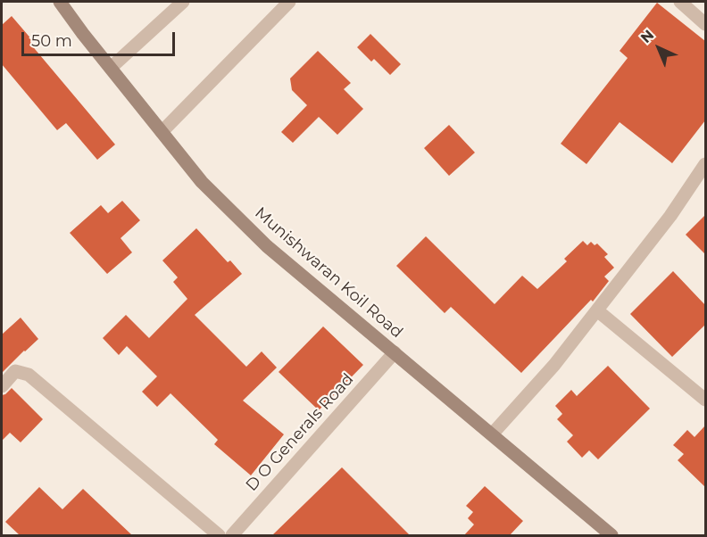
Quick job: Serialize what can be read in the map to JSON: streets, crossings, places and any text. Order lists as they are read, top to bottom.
{
  "streets": {
    "main road": ["Munishwaran Koil Road"],
    "street": ["D O Generals Road"]
  },
  "crossings": [
    ["Munishwaran Koil Road", "D O Generals Road"]
  ],
  "scale_bar": "50 m",
  "north": "top left"
}
